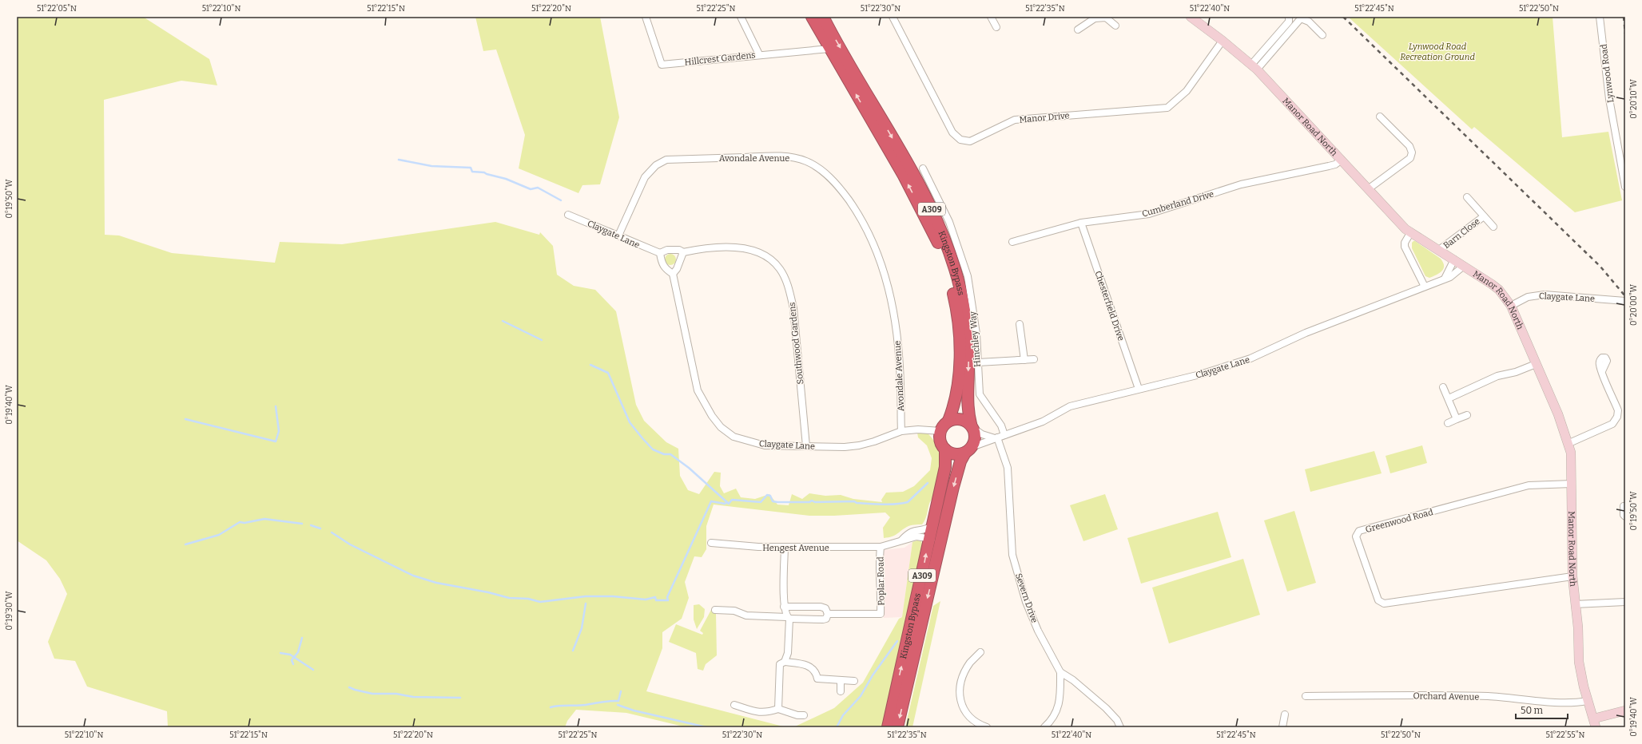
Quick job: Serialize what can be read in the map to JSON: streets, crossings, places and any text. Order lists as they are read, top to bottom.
{
  "streets": {
    "highway": ["A309", "Kingston Bypass"],
    "street": [
      "Hillcrest Gardens",
      "Lynwood Road",
      "Manor Drive",
      "Manor Road North",
      "Avondale Avenue",
      "Cumberland Drive",
      "Barn Close",
      "Claygate Lane",
      "Chesterfield Drive",
      "Hinchley Way",
      "Southwood Gardens",
      "Greenwood Road",
      "Hengest Avenue",
      "Poplar Road",
      "Severn Drive",
      "Orchard Avenue"
    ]
  },
  "crossings": [
    ["Hillcrest Gardens", "Kingston Bypass"],
    ["Manor Drive", "Manor Road North"],
    ["Manor Road North", "Cumberland Drive"],
    ["Manor Road North", "Barn Close"],
    ["Manor Road North", "Claygate Lane"],
    ["Manor Road North", "Greenwood Road"],
    ["Manor Road North", "Orchard Avenue"],
    ["Avondale Avenue", "Claygate Lane"],
    ["Cumberland Drive", "Chesterfield Drive"],
    ["Claygate Lane", "Kingston Bypass"],
    ["Claygate Lane", "Chesterfield Drive"],
    ["Claygate Lane", "Hinchley Way"],
    ["Claygate Lane", "Southwood Gardens"],
    ["Claygate Lane", "Severn Drive"],
    ["Kingston Bypass", "Poplar Road"],
    ["Hengest Avenue", "Poplar Road"]
  ],
  "parks": ["Lynwood Road Recreation Ground"],
  "scale_bar": "50 m",
  "coordinates": [
    "51°22'05\"N",
    "51°22'10\"N",
    "51°22'15\"N",
    "51°22'20\"N",
    "51°22'25\"N",
    "51°22'30\"N",
    "51°22'35\"N",
    "51°22'40\"N",
    "51°22'45\"N",
    "51°22'50\"N",
    "0°20'10\"W",
    "0°19'50\"W",
    "0°20'00\"W",
    "0°19'40\"W",
    "0°19'30\"W",
    "51°22'55\"N"
  ]
}
